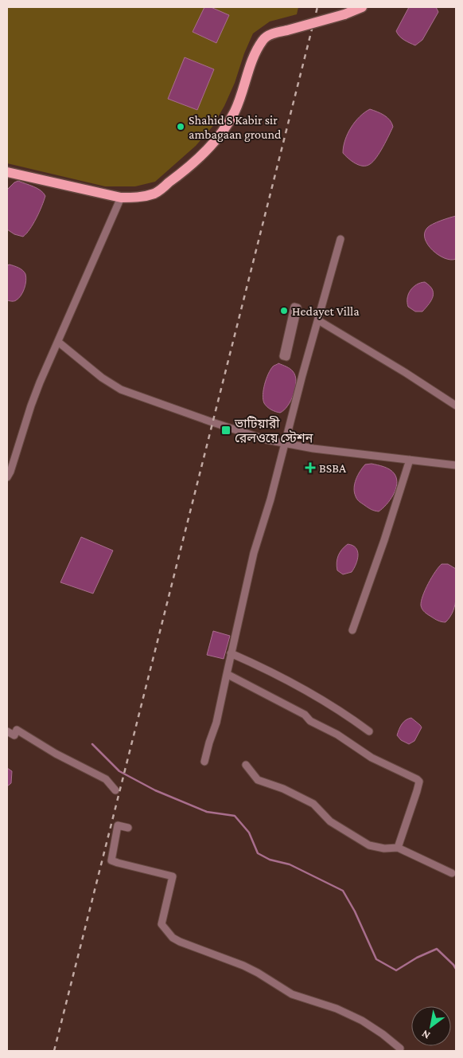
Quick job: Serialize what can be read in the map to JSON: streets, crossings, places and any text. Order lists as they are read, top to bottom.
{
  "places": {
    "other": ["Shahid S Kabir sir ambagaan ground", "Hedayet Villa"],
    "transit": ["ভাটিয়ারী রেলওয়ে স্টেশন"],
    "health": ["BSBA"]
  },
  "north": "bottom left"
}
